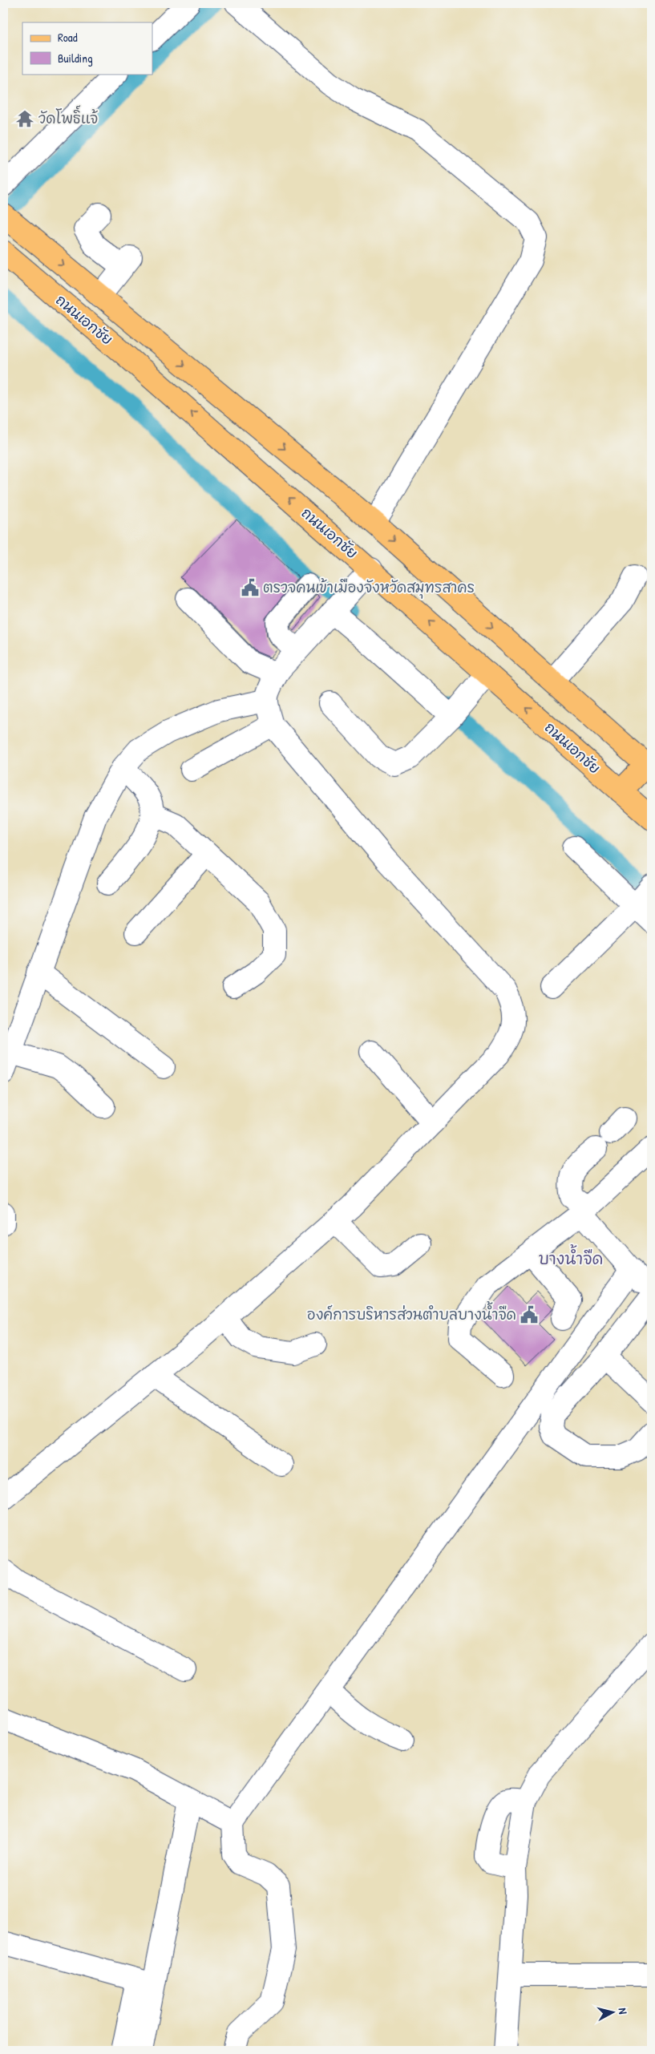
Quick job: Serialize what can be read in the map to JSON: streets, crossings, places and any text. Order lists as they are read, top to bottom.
{
  "streets": {
    "main road": ["ถนนเอกชัย"]
  },
  "districts": ["บางน้ำจืด"],
  "places": {
    "temple": ["วัดโพธิ์แจ้"],
    "public building": ["ตรวจคนเข้าเมืองจังหวัดสมุทรสาคร", "องค์การบริหารส่วนตำบลบางน้ำจืด"]
  },
  "legend": ["Road", "Building"],
  "north": "right"
}
